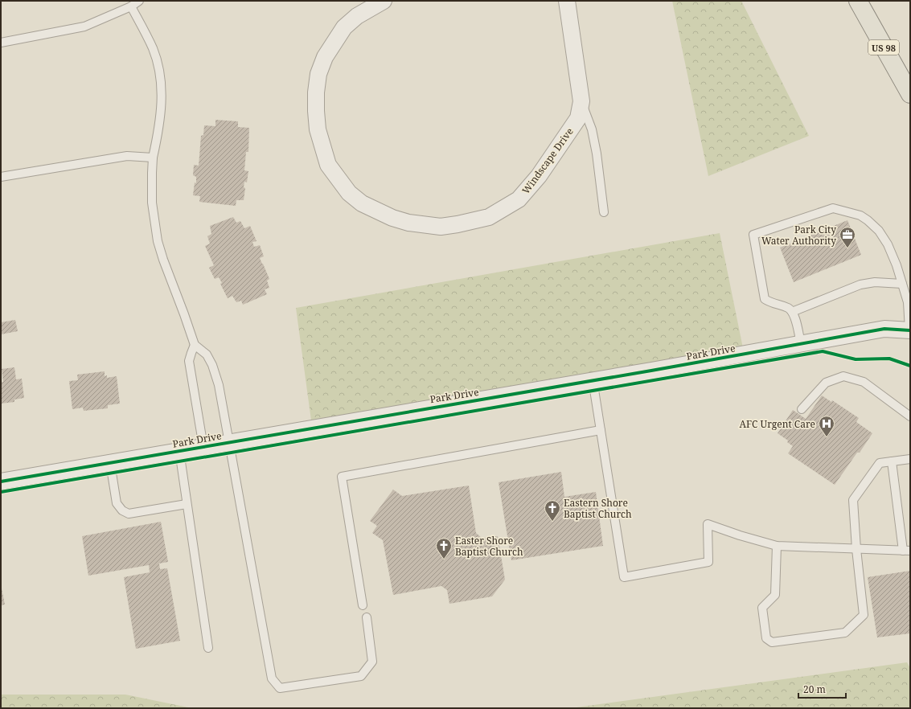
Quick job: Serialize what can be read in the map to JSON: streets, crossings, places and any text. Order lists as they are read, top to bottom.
{
  "streets": {
    "main road": ["US 98"],
    "street": ["Windscape Drive", "Park Drive"]
  },
  "places": {
    "office": ["Park City Water Authority"],
    "hospital": ["AFC Urgent Care"],
    "church": ["Eastern Shore Baptist Church", "Easter Shore Baptist Church"]
  },
  "scale_bar": "20 m"
}
